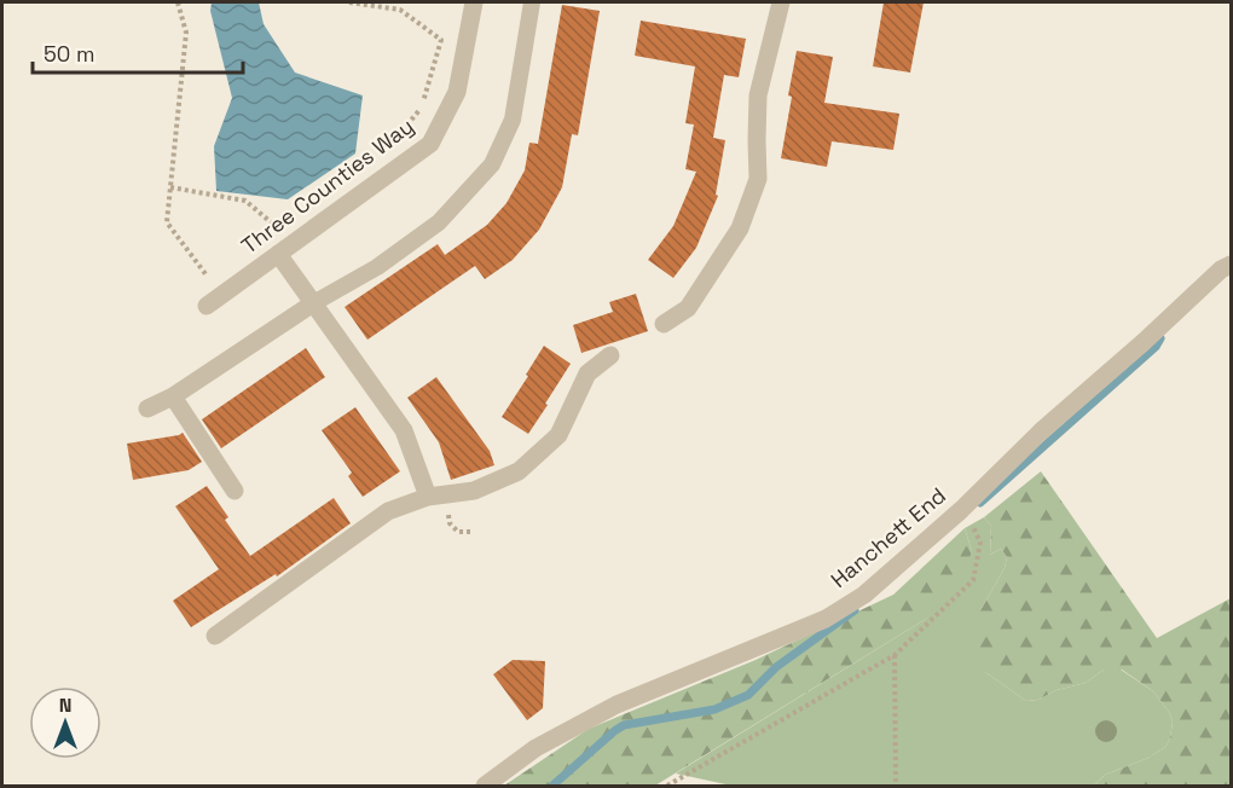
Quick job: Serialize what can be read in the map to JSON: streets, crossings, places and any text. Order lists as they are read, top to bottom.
{
  "streets": {
    "street": ["Three Counties Way", "Hanchett End"]
  },
  "scale_bar": "50 m",
  "north": "top"
}
